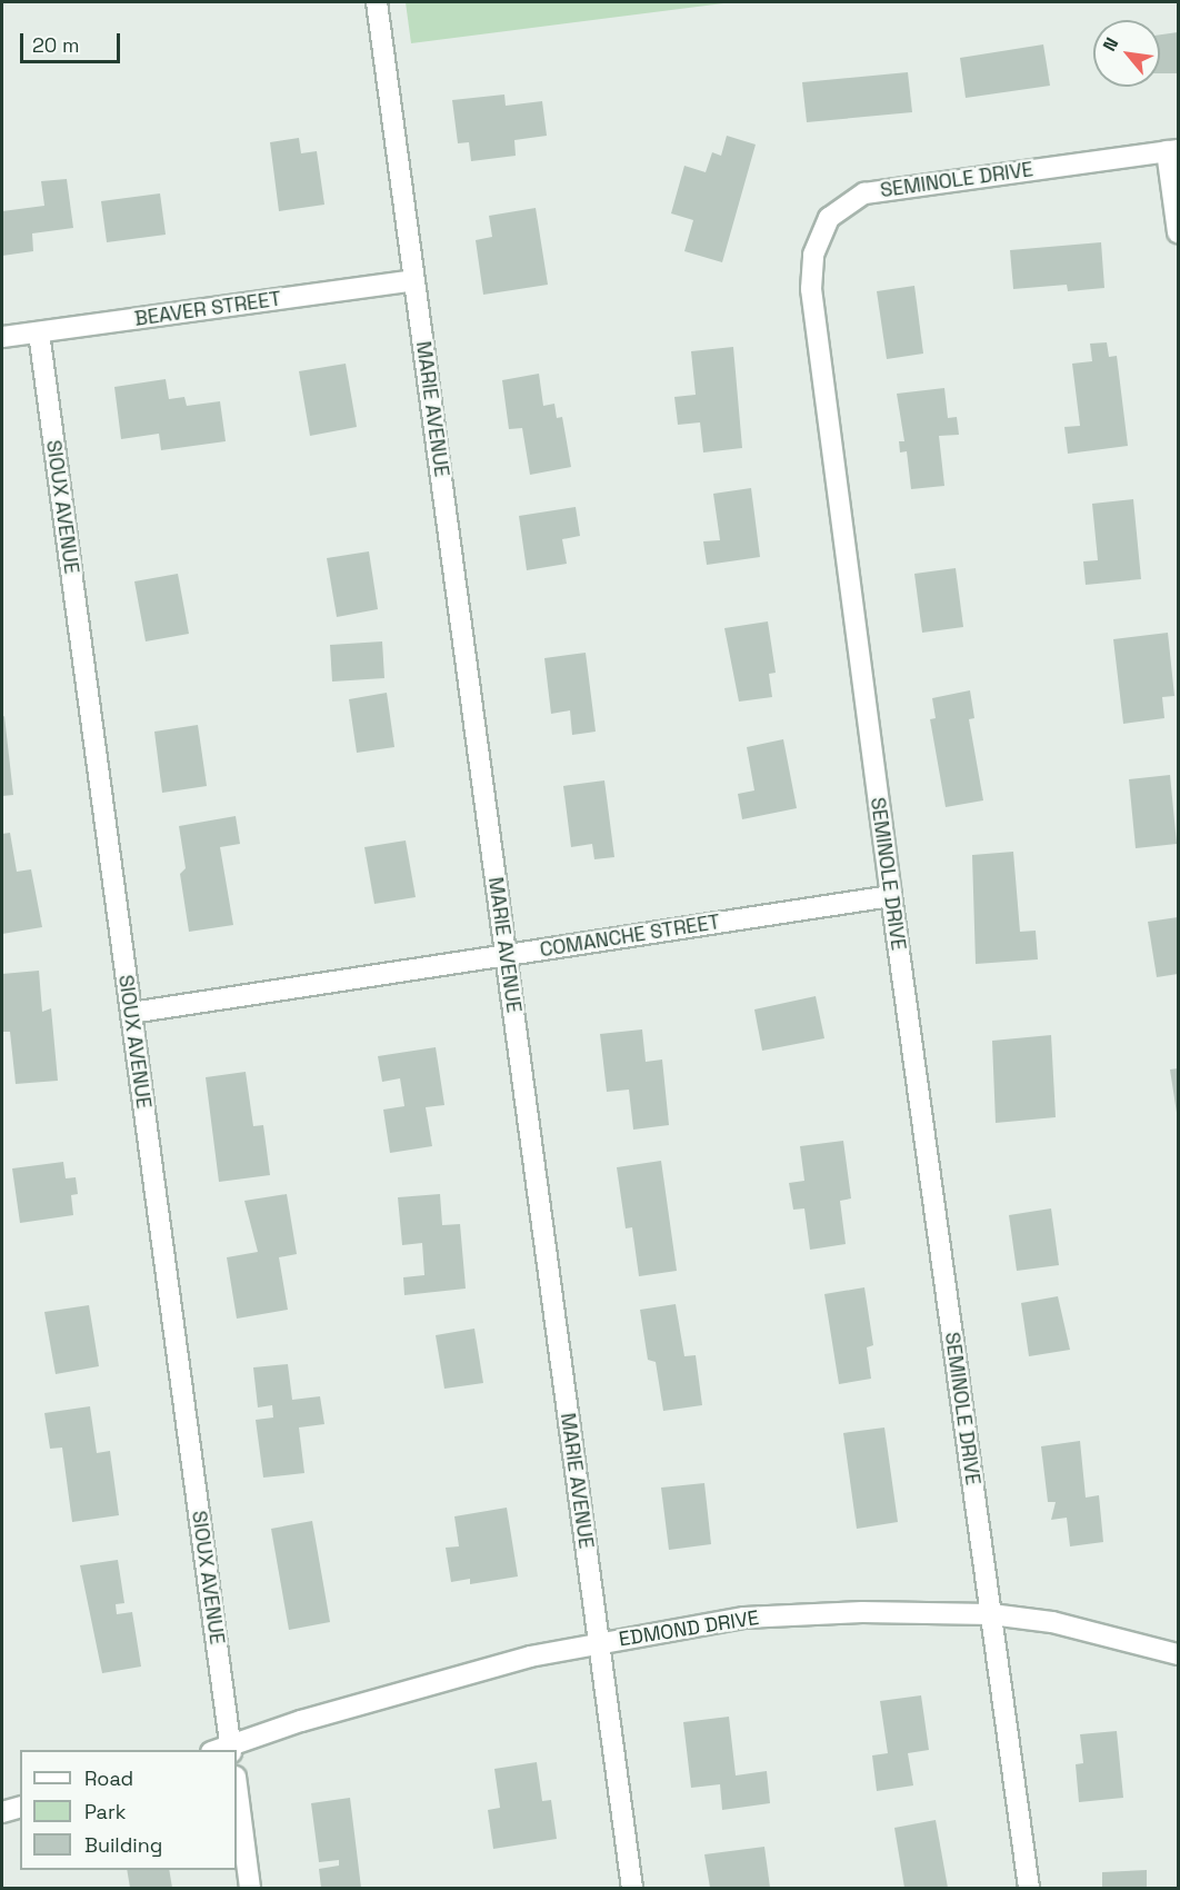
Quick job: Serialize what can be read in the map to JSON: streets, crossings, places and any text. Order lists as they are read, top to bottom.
{
  "streets": {
    "street": [
      "SEMINOLE DRIVE",
      "BEAVER STREET",
      "MARIE AVENUE",
      "SIOUX AVENUE",
      "COMANCHE STREET",
      "EDMOND DRIVE"
    ]
  },
  "crossings": [
    ["SEMINOLE DRIVE", "COMANCHE STREET"],
    ["SEMINOLE DRIVE", "EDMOND DRIVE"],
    ["BEAVER STREET", "MARIE AVENUE"],
    ["BEAVER STREET", "SIOUX AVENUE"],
    ["MARIE AVENUE", "COMANCHE STREET"],
    ["MARIE AVENUE", "EDMOND DRIVE"],
    ["SIOUX AVENUE", "COMANCHE STREET"],
    ["SIOUX AVENUE", "EDMOND DRIVE"]
  ],
  "legend": ["Road", "Park", "Building"],
  "scale_bar": "20 m",
  "north": "top left"
}
